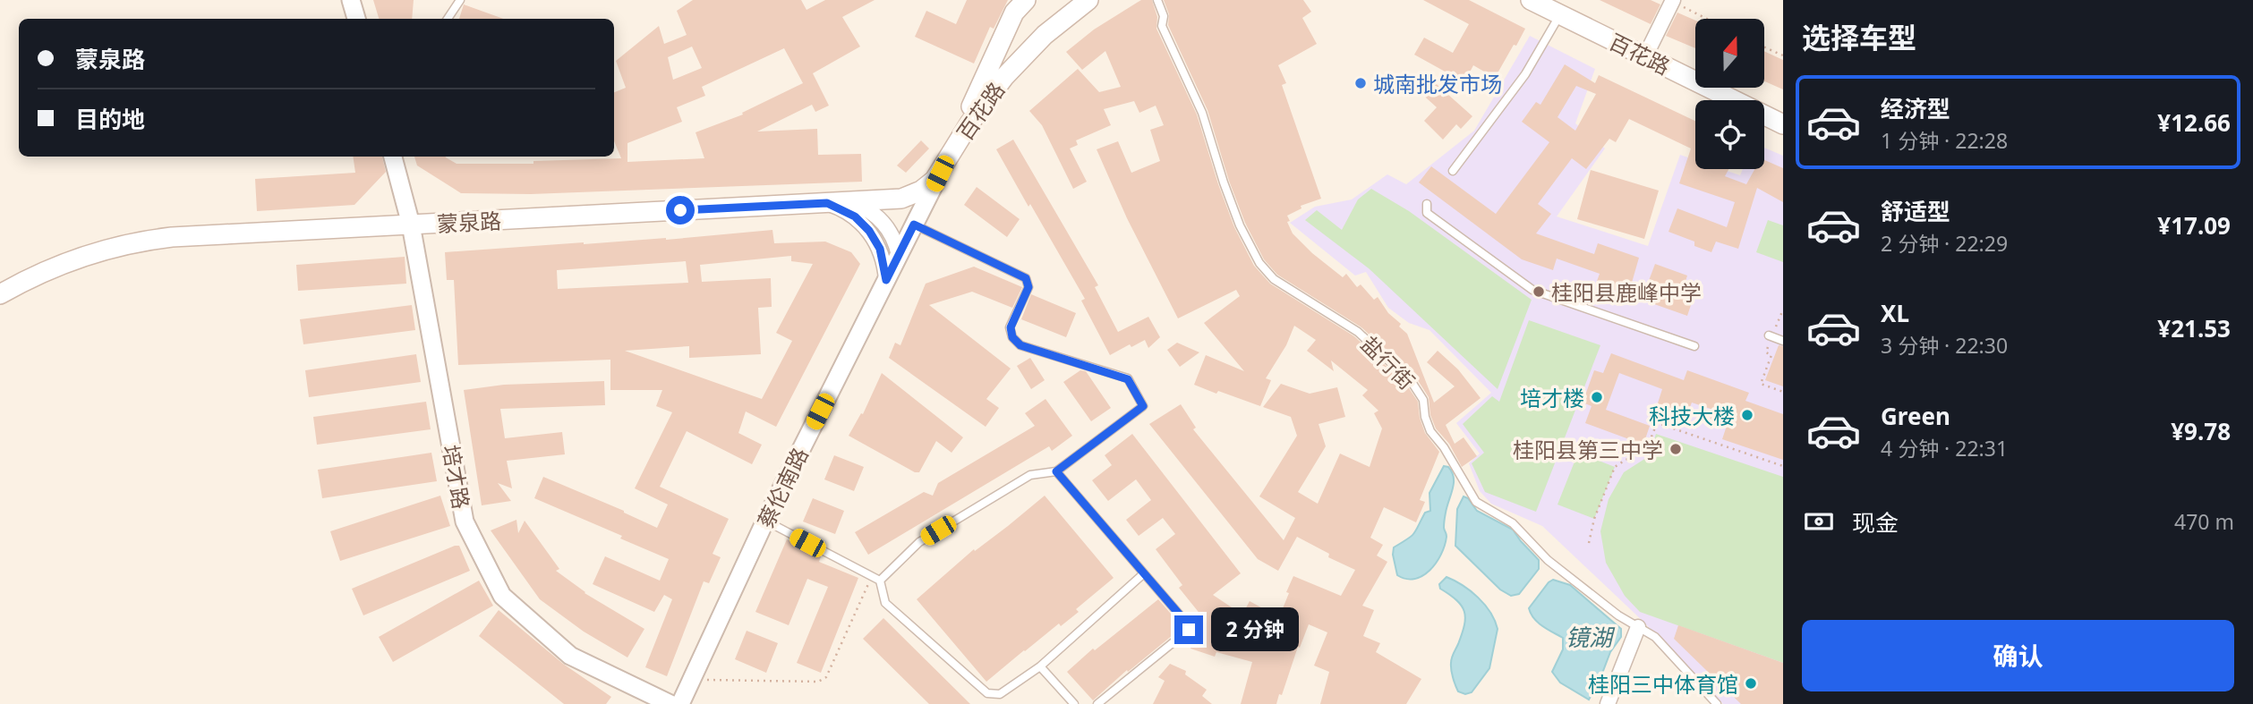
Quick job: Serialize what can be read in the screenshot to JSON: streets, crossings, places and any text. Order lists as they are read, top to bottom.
{
  "streets": {
    "main road": ["百花路", "蒙泉路"],
    "street": ["培才路", "蔡伦南路"],
    "lane": ["盐行街"]
  },
  "crossings": [
    ["百花路", "蒙泉路"],
    ["百花路", "蔡伦南路"],
    ["蒙泉路", "培才路"],
    ["蒙泉路", "蔡伦南路"]
  ],
  "water": ["镜湖"],
  "places": [
    "城南批发市场",
    "桂阳县鹿峰中学",
    "培才楼",
    "科技大楼",
    "桂阳县第三中学",
    "桂阳三中体育馆"
  ],
  "north": "top",
  "page": {
    "heading": "选择车型",
    "banner": ["蒙泉路", "目的地"],
    "list": [
      {
        "name": "经济型",
        "note": "1 分钟 · 22:28",
        "value": "¥12.66"
      },
      {
        "name": "舒适型",
        "note": "2 分钟 · 22:29",
        "value": "¥17.09"
      },
      {
        "name": "XL",
        "note": "3 分钟 · 22:30",
        "value": "¥21.53"
      },
      {
        "name": "Green",
        "note": "4 分钟 · 22:31",
        "value": "¥9.78"
      }
    ],
    "pay": ["现金", "470 m"],
    "bubble": "2 分钟",
    "buttons": "确认"
  }
}
